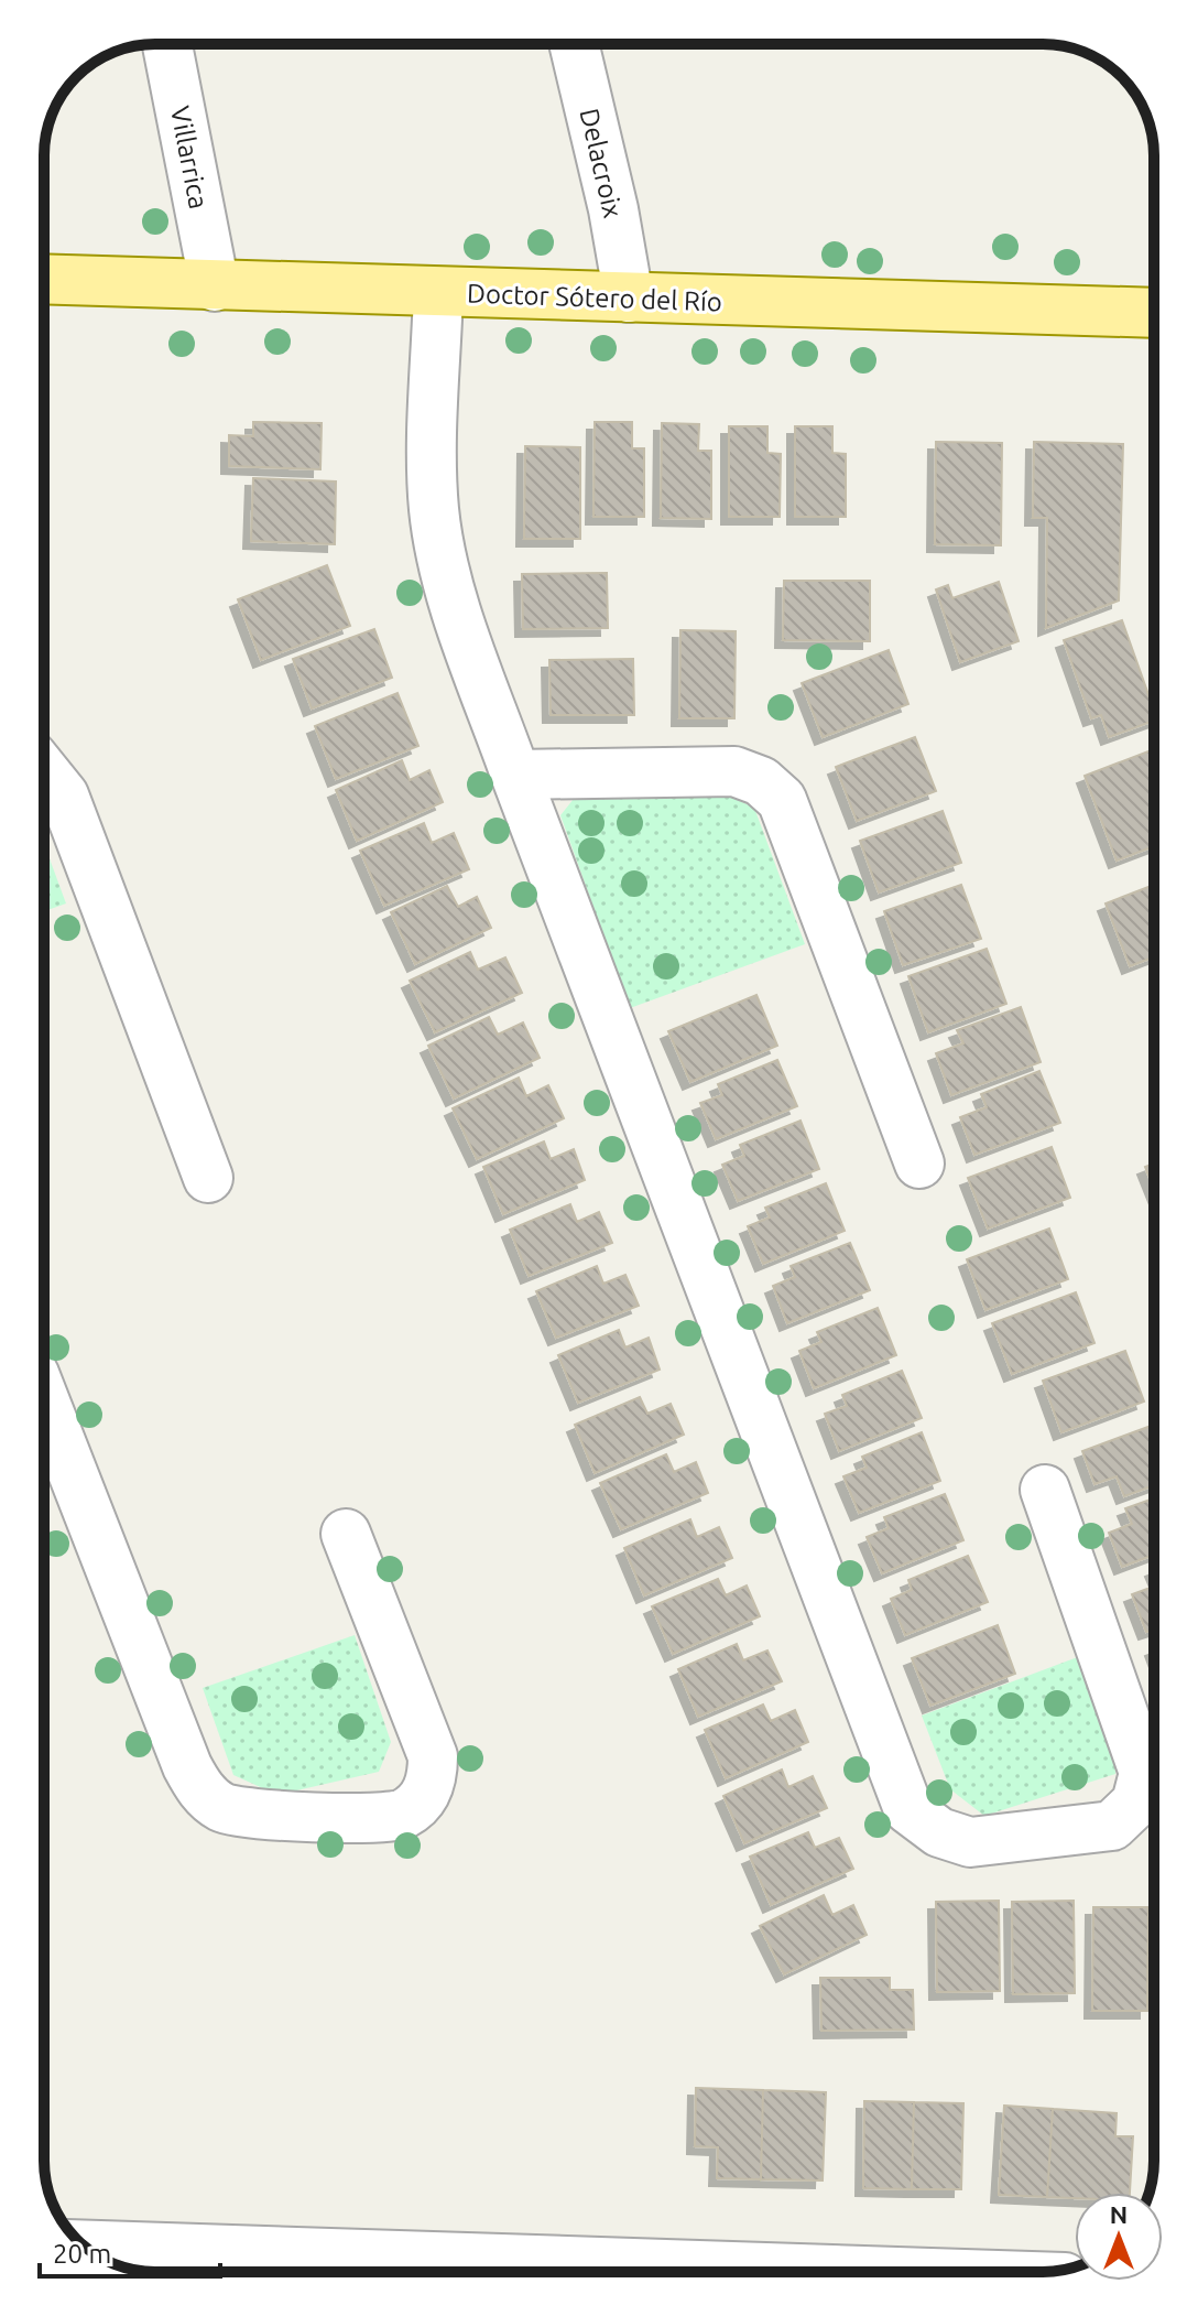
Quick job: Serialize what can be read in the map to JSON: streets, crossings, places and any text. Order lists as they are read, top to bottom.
{
  "streets": {
    "main road": ["Doctor Sótero del Río"],
    "street": ["Villarrica", "Delacroix"]
  },
  "crossings": [
    ["Villarrica", "Doctor Sótero del Río"],
    ["Delacroix", "Doctor Sótero del Río"]
  ],
  "scale_bar": "20 m",
  "north": "top"
}
